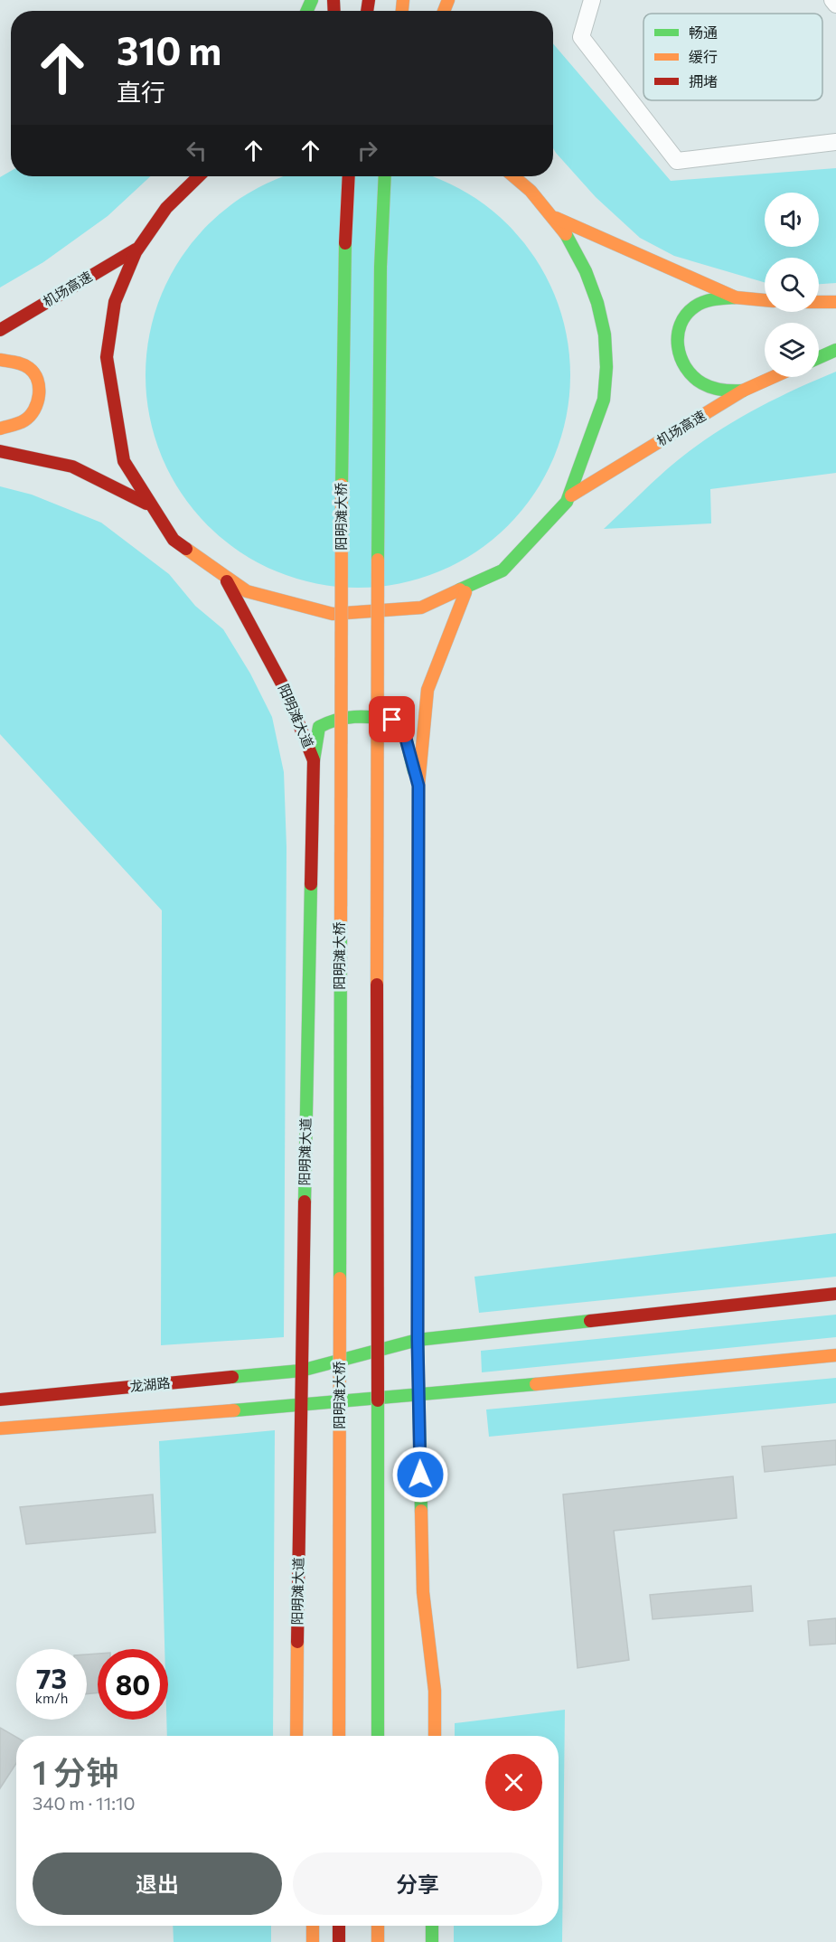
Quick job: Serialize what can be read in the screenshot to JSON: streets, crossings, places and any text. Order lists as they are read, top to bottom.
{
  "streets": {
    "main road": [
      "机场高速",
      "阳明滩大桥",
      "阳明滩大道",
      "龙湖路"
    ]
  },
  "crossings": [
    ["阳明滩大道", "龙湖路"]
  ],
  "legend": ["畅通", "缓行", "拥堵"],
  "page": {
    "turn": ["310 m", "直行"],
    "speed": "73 km/h",
    "limit": "80",
    "heading": ["1 分钟", "340 m · 11:10"],
    "buttons": ["退出", "分享"]
  }
}
